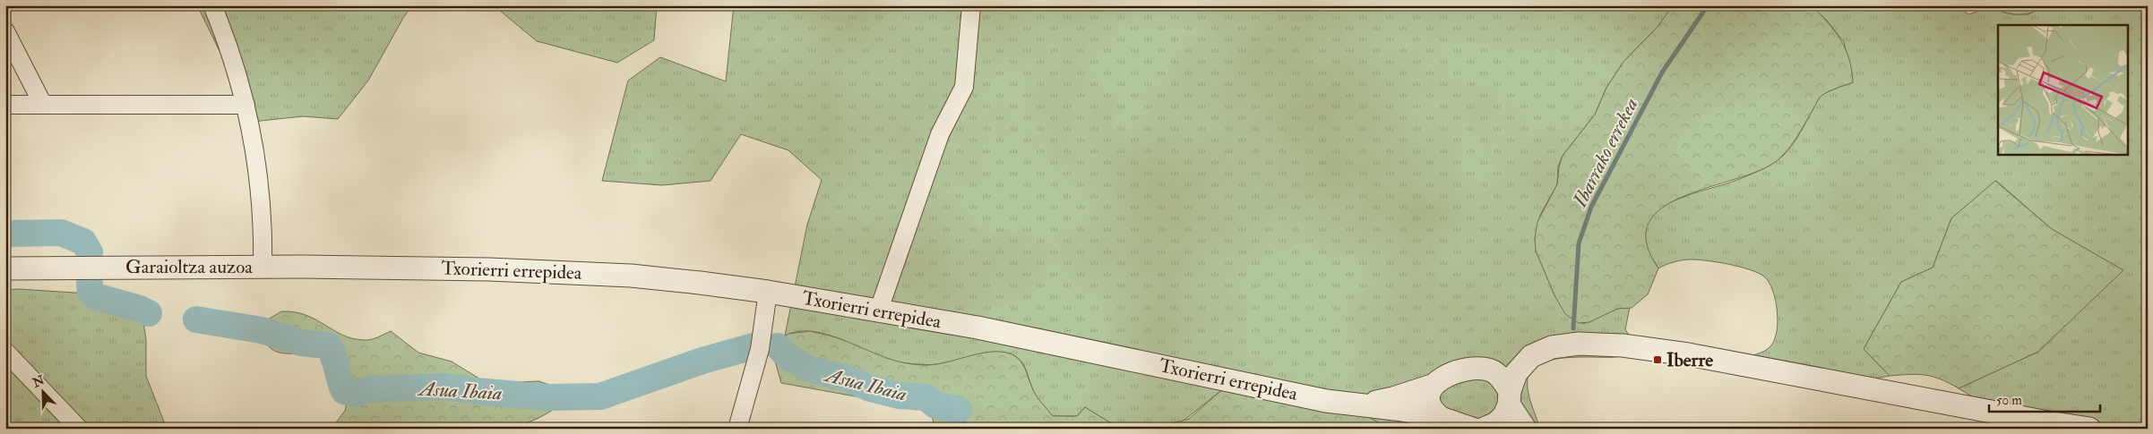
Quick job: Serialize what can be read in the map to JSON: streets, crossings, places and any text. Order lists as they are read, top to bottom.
{
  "streets": {
    "street": ["Garaioltza auzoa", "Txorierri errepidea"]
  },
  "crossings": [
    ["Garaioltza auzoa", "Txorierri errepidea"]
  ],
  "water": ["Ibarrako errekea", "Asua Ibaia"],
  "places": {
    "transit": ["Iberre"]
  },
  "scale_bar": "50 m",
  "north": "top left"
}
